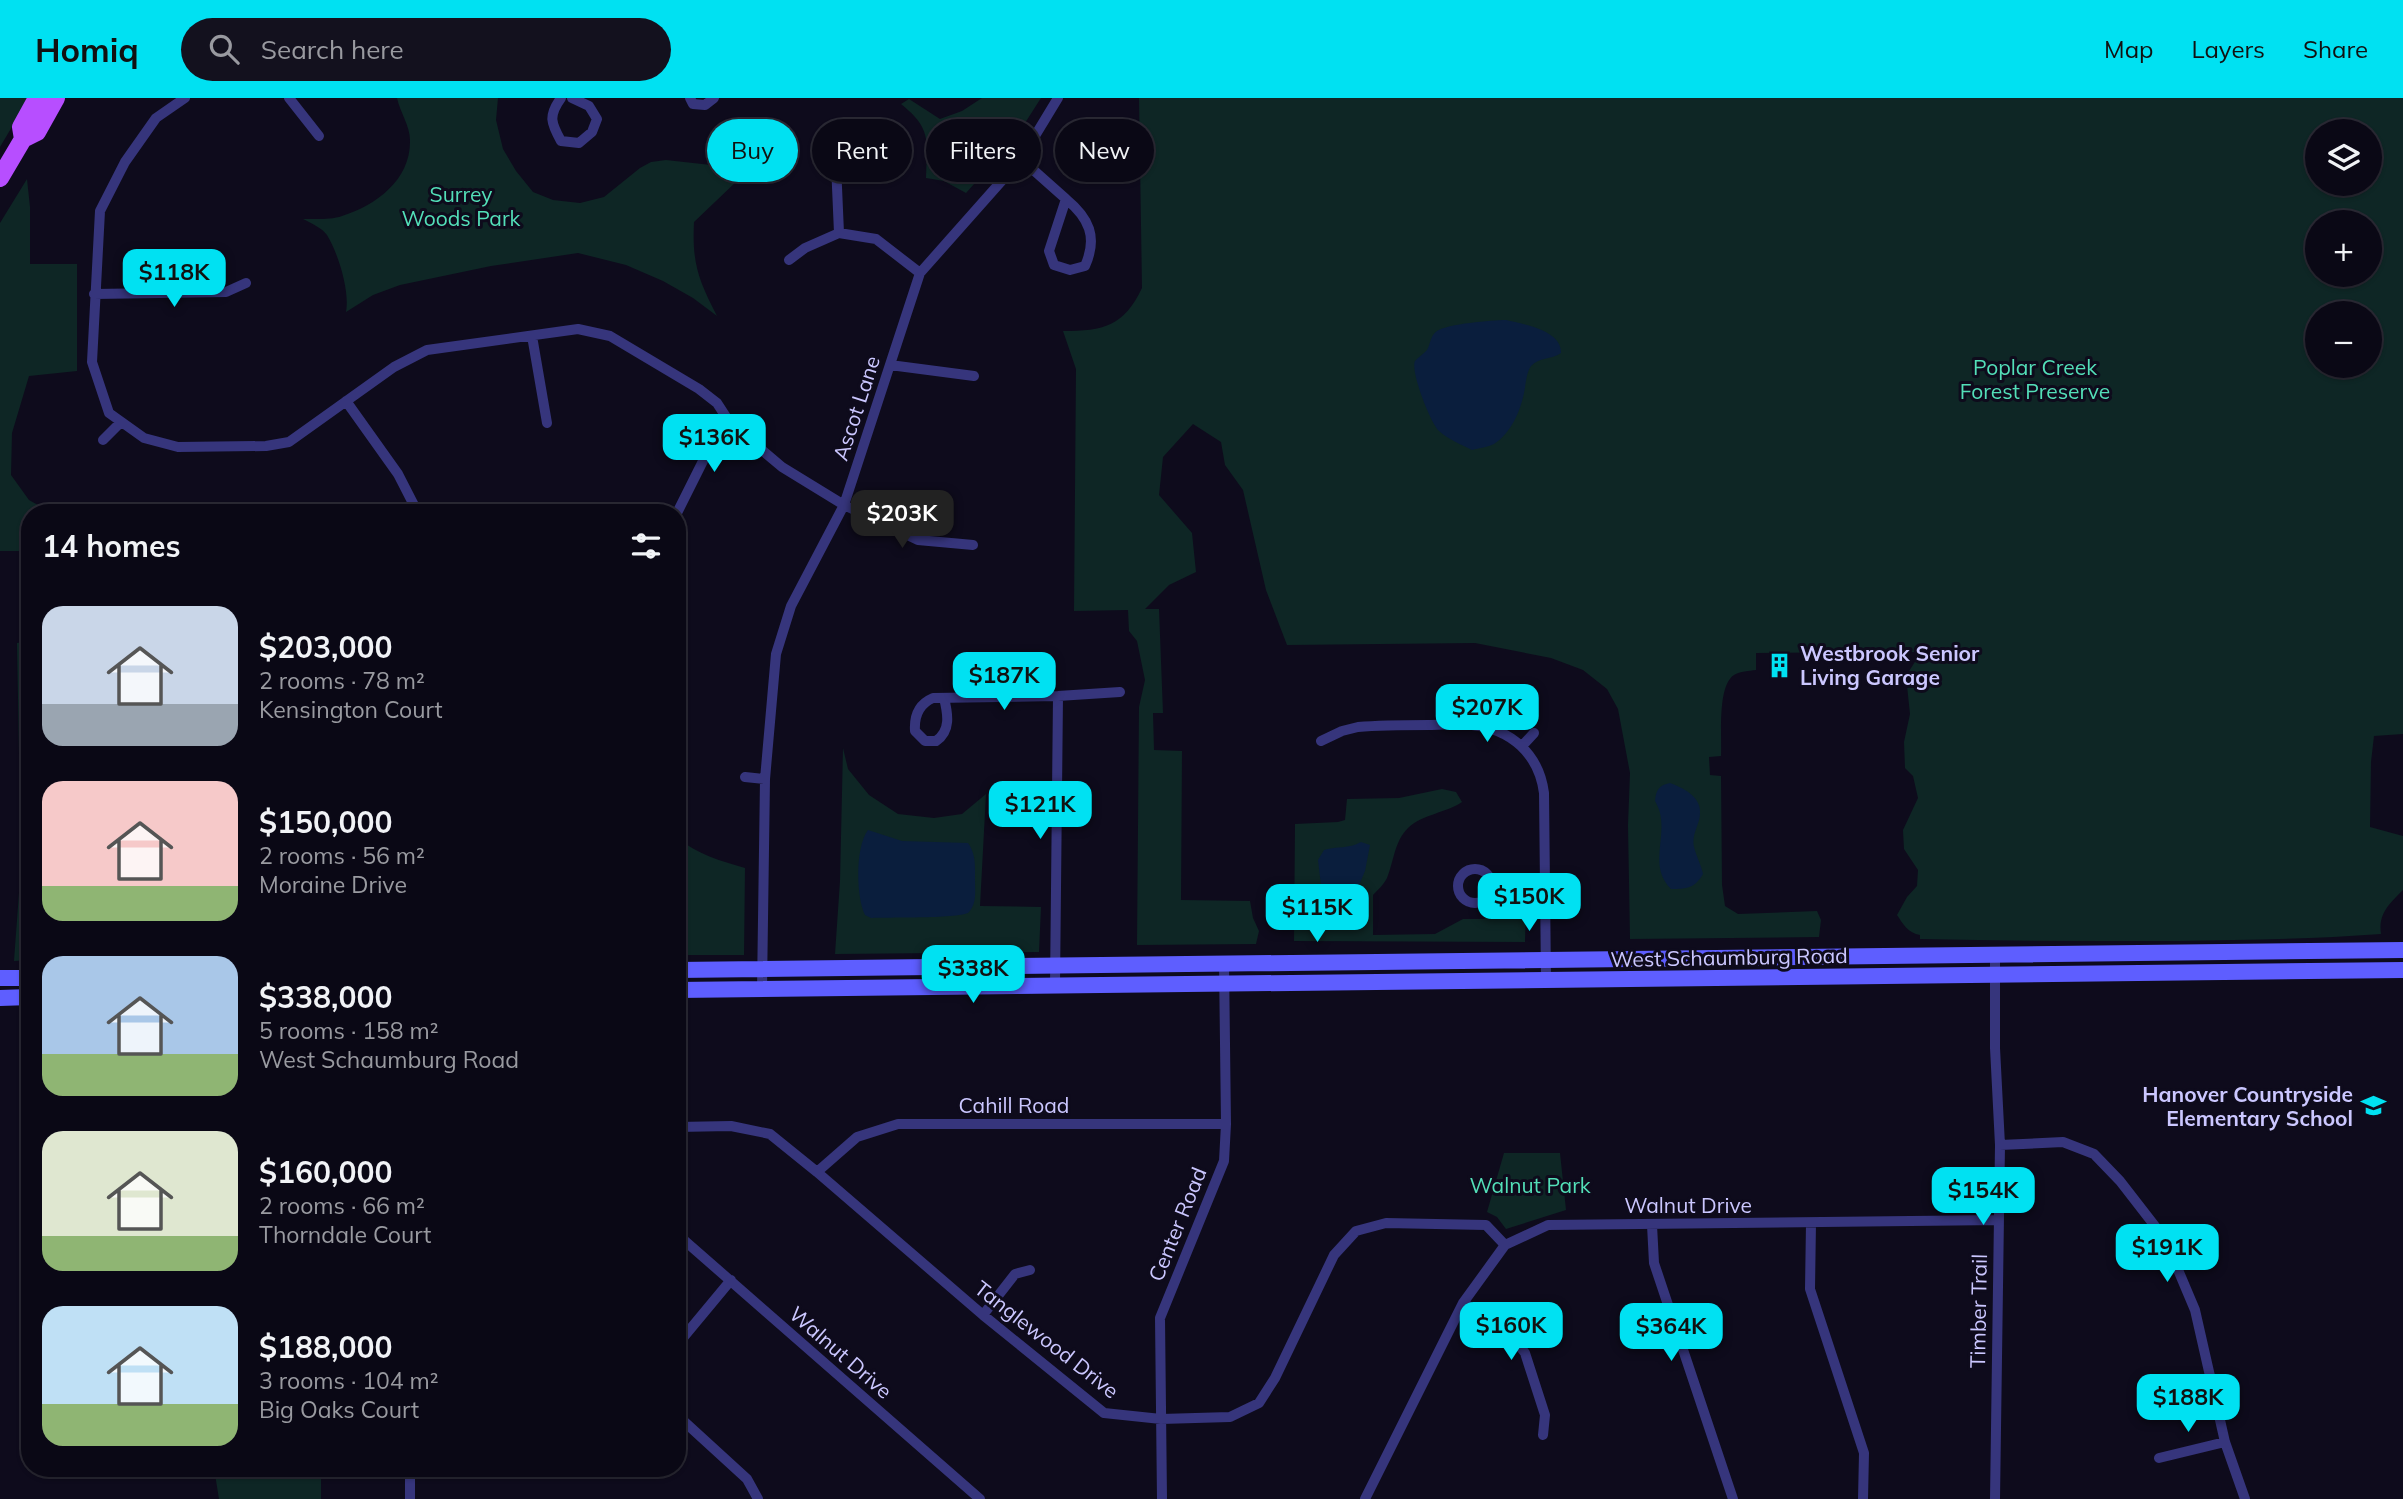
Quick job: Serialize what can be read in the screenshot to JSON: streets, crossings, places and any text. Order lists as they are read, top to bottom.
{
  "streets": {
    "main road": ["West Schaumburg Road"],
    "street": [
      "Ascot Lane",
      "Cahill Road",
      "Walnut Drive",
      "Center Road",
      "Timber Trail",
      "Tanglewood Drive"
    ]
  },
  "crossings": [
    ["Ascot Lane", "West Schaumburg Road"],
    ["West Schaumburg Road", "Center Road"],
    ["West Schaumburg Road", "Timber Trail"],
    ["Cahill Road", "Center Road"],
    ["Cahill Road", "Tanglewood Drive"],
    ["Walnut Drive", "Timber Trail"],
    ["Walnut Drive", "Tanglewood Drive"],
    ["Center Road", "Tanglewood Drive"]
  ],
  "parks": ["Surrey Woods Park", "Poplar Creek Forest Preserve", "Walnut Park"],
  "places": {
    "building": ["Westbrook Senior Living Garage"],
    "school or university": ["Hanover Countryside Elementary School"]
  },
  "page": {
    "header": "Homiq",
    "search": "Search here",
    "nav": ["Map", "Layers", "Share"],
    "map_buttons": ["+", "−"],
    "chip": [
      "Buy",
      "Rent",
      "Filters",
      "New"
    ],
    "price": [
      "$118K",
      "$136K",
      "$203K",
      "$187K",
      "$207K",
      "$121K",
      "$150K",
      "$115K",
      "$338K",
      "$154K",
      "$191K",
      "$160K",
      "$364K",
      "$188K"
    ],
    "heading": "14 homes",
    "list": [
      {
        "name": "$203,000",
        "note": "2 rooms · 78 m² · Kensington Court"
      },
      {
        "name": "$150,000",
        "note": "2 rooms · 56 m² · Moraine Drive"
      },
      {
        "name": "$338,000",
        "note": "5 rooms · 158 m² · West Schaumburg Road"
      },
      {
        "name": "$160,000",
        "note": "2 rooms · 66 m² · Thorndale Court"
      },
      {
        "name": "$188,000",
        "note": "3 rooms · 104 m² · Big Oaks Court"
      }
    ]
  }
}
